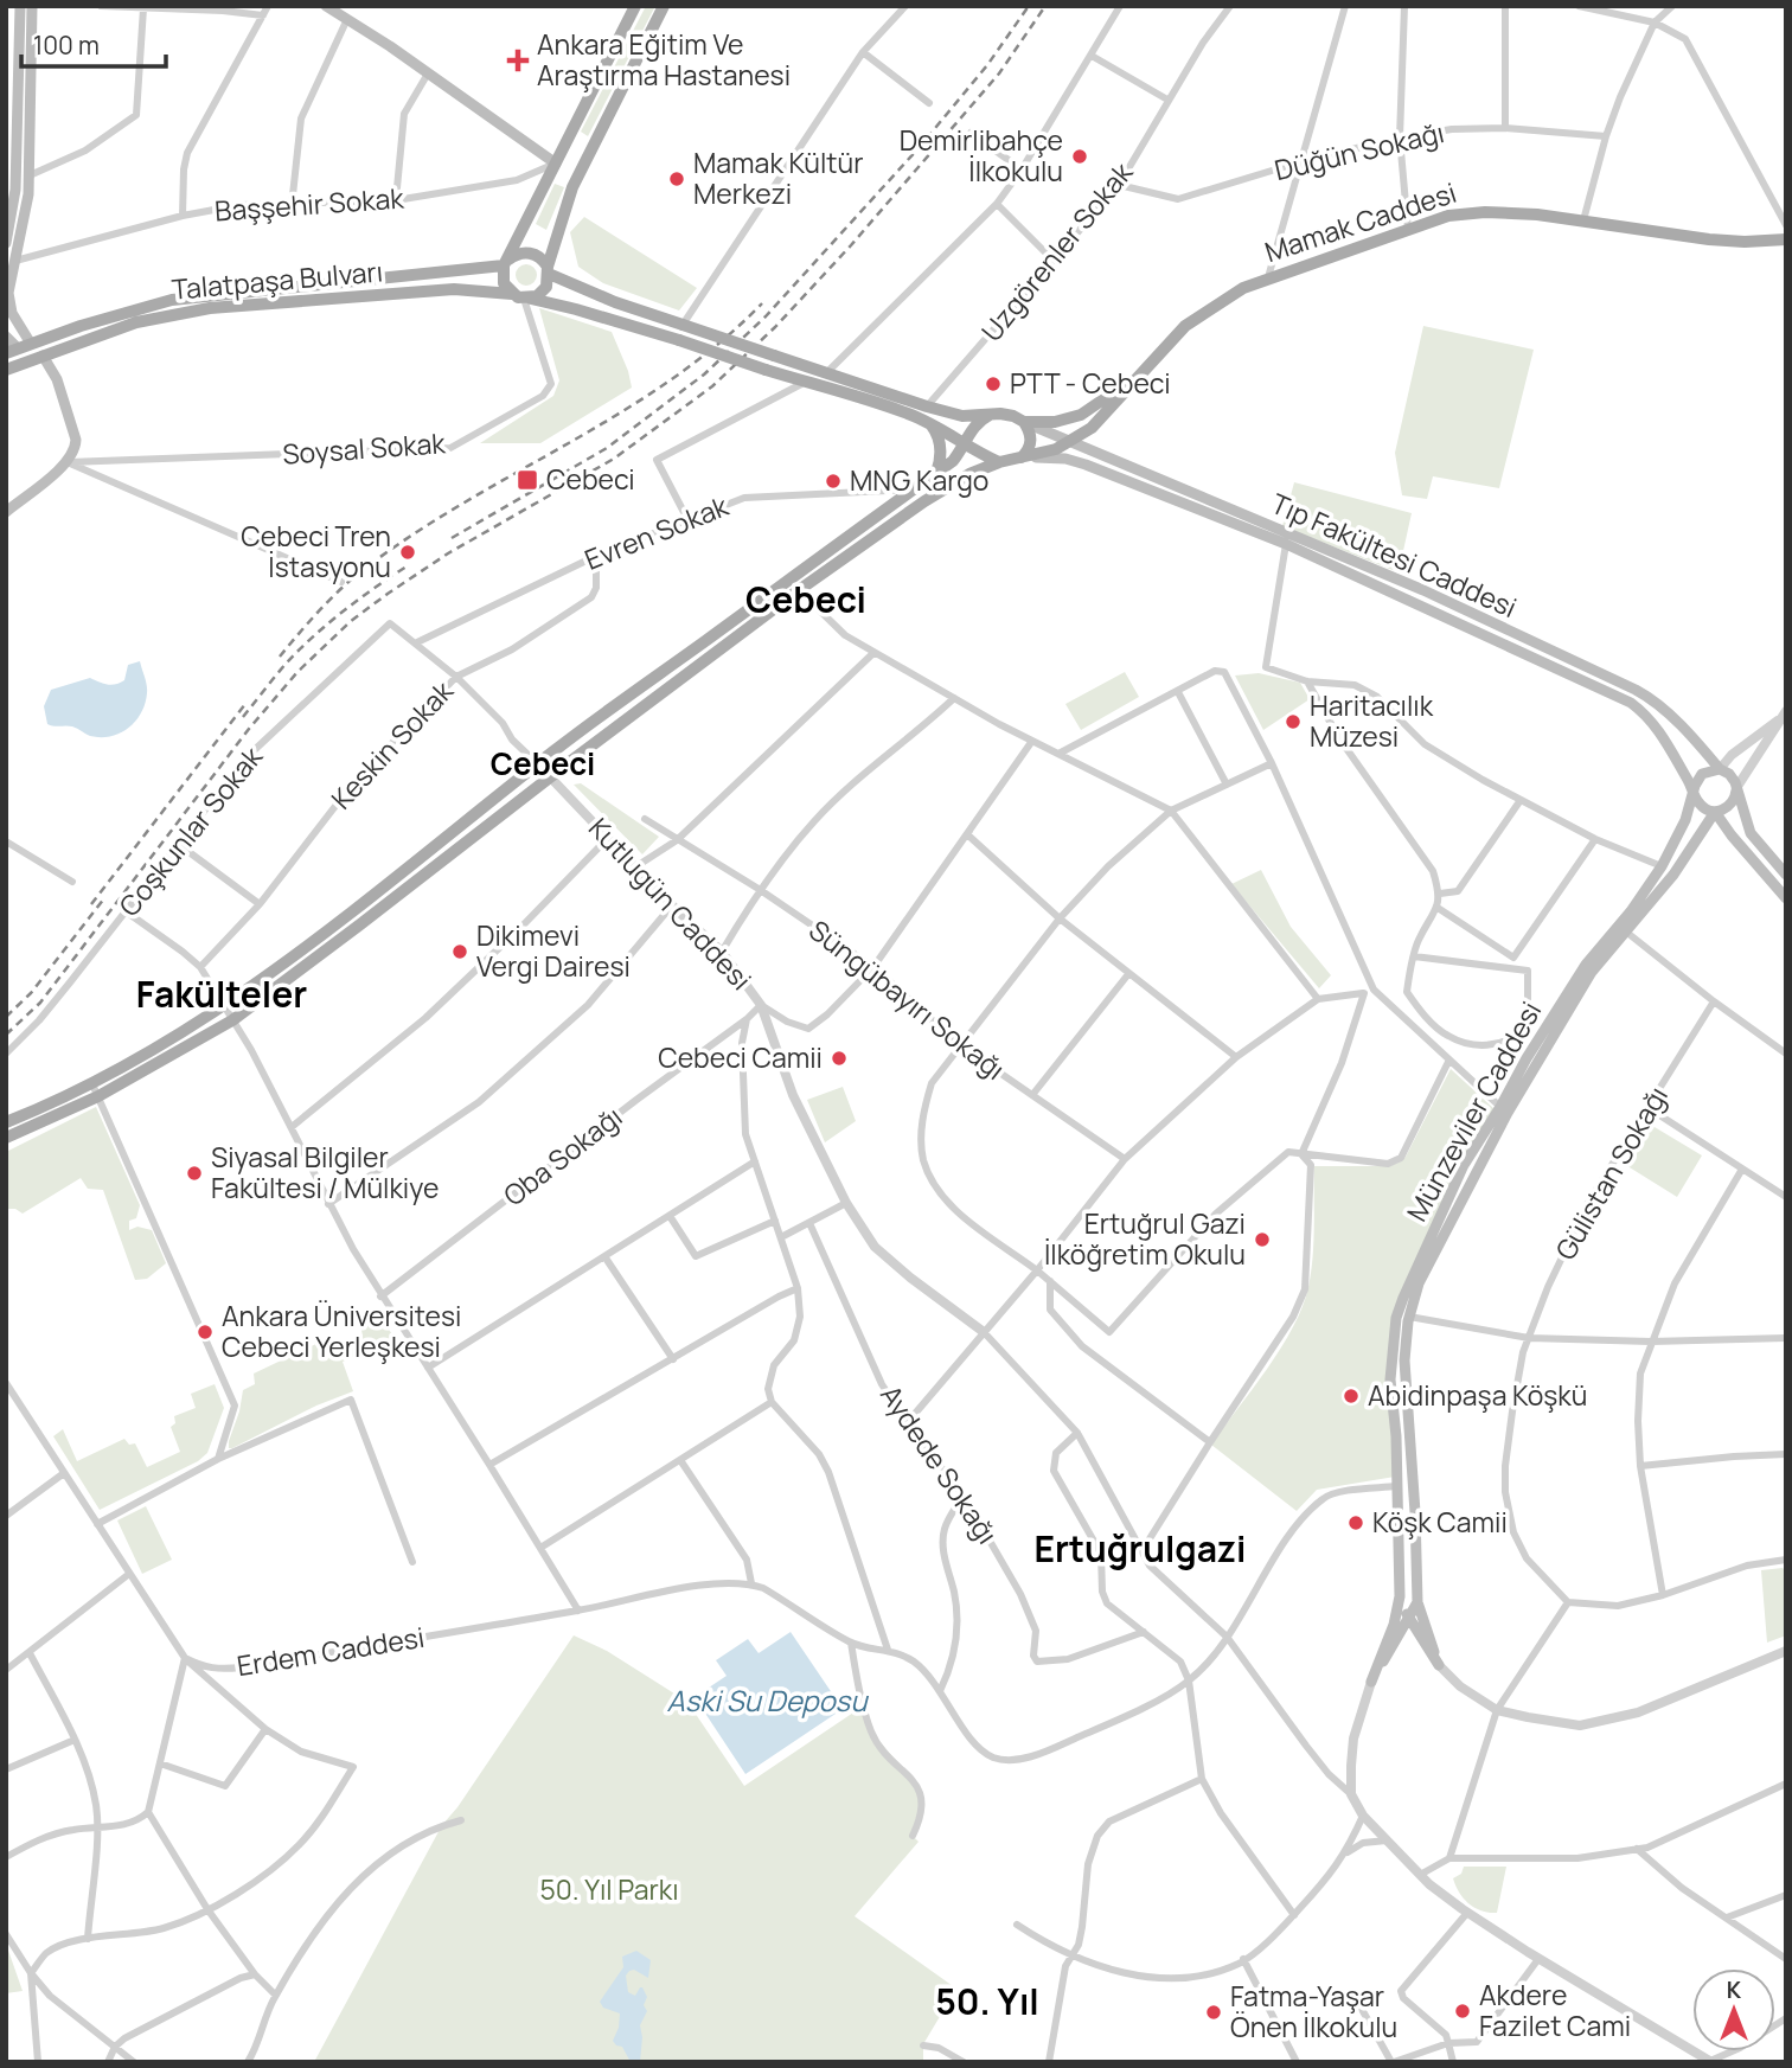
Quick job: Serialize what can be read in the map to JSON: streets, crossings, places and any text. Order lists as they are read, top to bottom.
{
  "streets": {
    "main road": [
      "Mamak Caddesi",
      "Talatpaşa Bulvarı",
      "Tıp Fakültesi Caddesi",
      "Münzeviler Caddesi"
    ],
    "street": [
      "Düğün Sokağı",
      "Başşehir Sokak",
      "Uzgörenler Sokak",
      "Soysal Sokak",
      "Evren Sokak",
      "Keskin Sokak",
      "Coşkunlar Sokak",
      "Kutlugün Caddesi",
      "Süngübayırı Sokağı",
      "Oba Sokağı",
      "Gülistan Sokağı",
      "Aydede Sokağı",
      "Erdem Caddesi"
    ]
  },
  "crossings": [
    ["Düğün Sokağı", "Uzgörenler Sokak"],
    ["Mamak Caddesi", "Talatpaşa Bulvarı"],
    ["Mamak Caddesi", "Tıp Fakültesi Caddesi"],
    ["Uzgörenler Sokak", "Talatpaşa Bulvarı"],
    ["Talatpaşa Bulvarı", "Soysal Sokak"],
    ["Talatpaşa Bulvarı", "Tıp Fakültesi Caddesi"],
    ["Evren Sokak", "Keskin Sokak"],
    ["Evren Sokak", "Coşkunlar Sokak"],
    ["Tıp Fakültesi Caddesi", "Münzeviler Caddesi"],
    ["Kutlugün Caddesi", "Oba Sokağı"]
  ],
  "districts": [
    "Cebeci",
    "Cebeci",
    "Fakülteler",
    "Ertuğrulgazi",
    "50. Yıl"
  ],
  "water": ["Aski Su Deposu"],
  "parks": ["50. Yıl Parkı"],
  "places": {
    "health": ["Ankara Eğitim Ve Araştırma Hastanesi"],
    "other": [
      "Demirlibahçe İlkokulu",
      "Mamak Kültür Merkezi",
      "PTT - Cebeci",
      "MNG Kargo",
      "Cebeci Tren İstasyonu",
      "Haritacılık Müzesi",
      "Dikimevi Vergi Dairesi",
      "Cebeci Camii",
      "Siyasal Bilgiler Fakültesi / Mülkiye",
      "Ertuğrul Gazi İlköğretim Okulu",
      "Ankara Üniversitesi Cebeci Yerleşkesi",
      "Abidinpaşa Köşkü",
      "Köşk Camii",
      "Akdere Fazilet Cami",
      "Fatma-Yaşar Önen İlkokulu"
    ],
    "transit": ["Cebeci"]
  },
  "scale_bar": "100 m",
  "north": "top"
}
